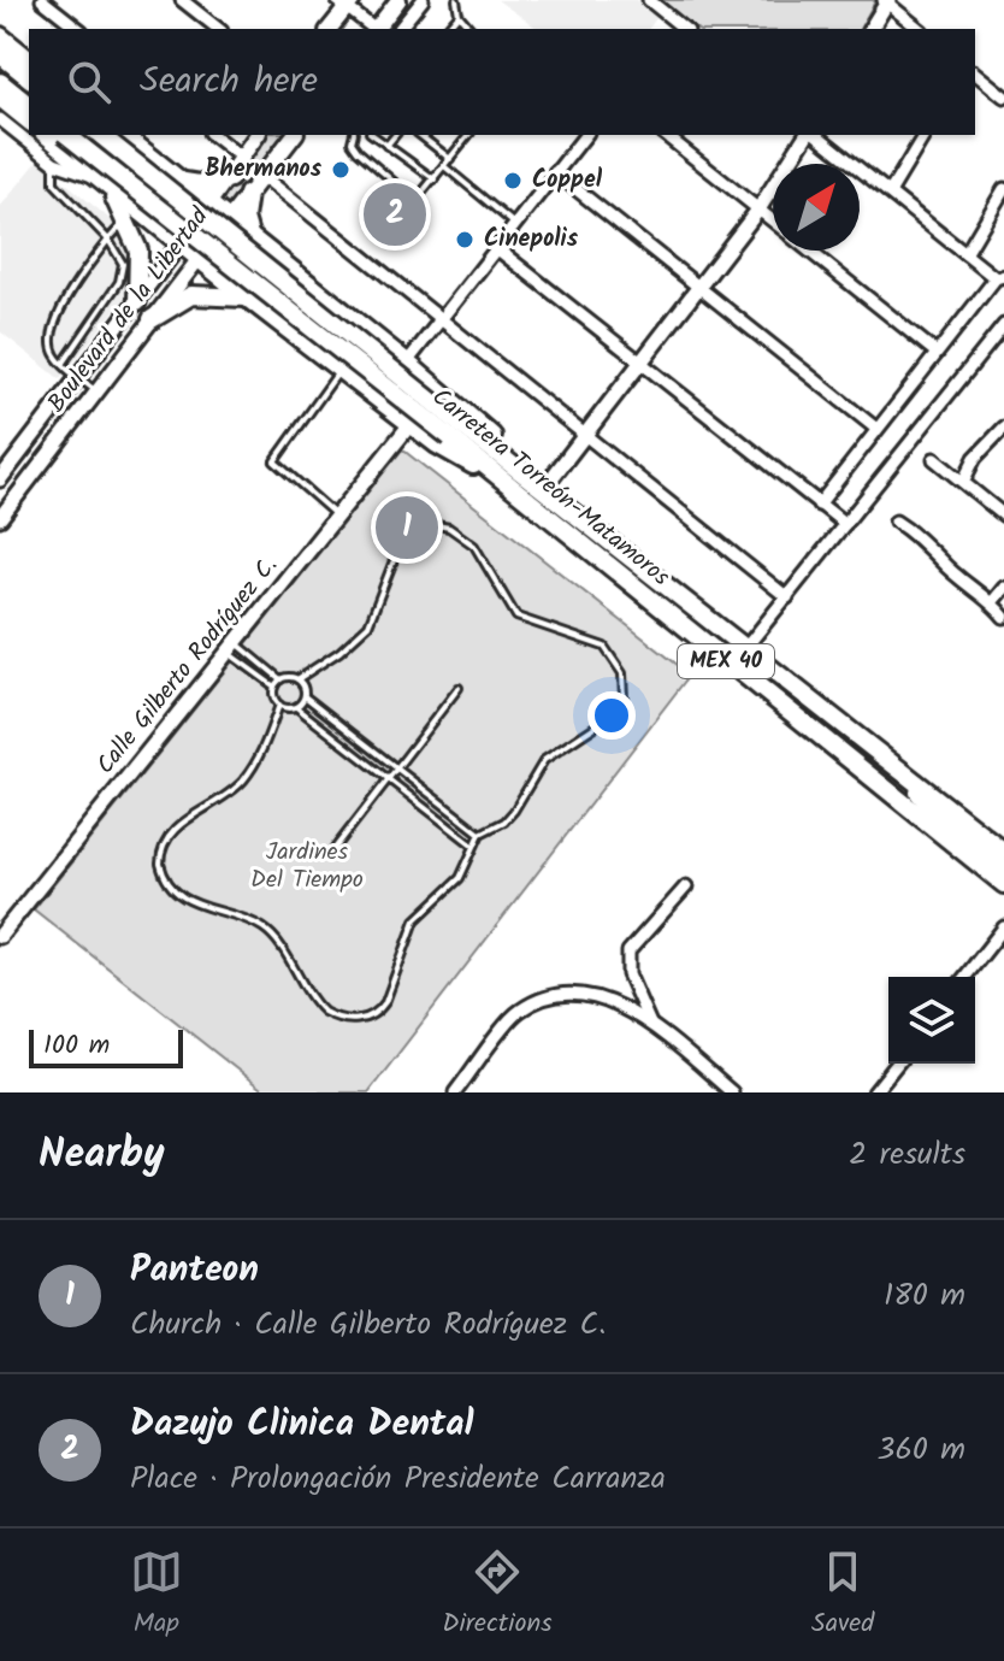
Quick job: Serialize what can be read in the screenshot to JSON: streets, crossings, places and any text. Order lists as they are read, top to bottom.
{
  "streets": {
    "highway": ["Carretera Torreón-Matamoros", "MEX 40"],
    "main road": ["Boulevard de la Libertad"],
    "street": ["Calle Gilberto Rodríguez C."]
  },
  "crossings": [
    ["Carretera Torreón-Matamoros", "MEX 40"]
  ],
  "parks": ["Jardines Del Tiempo"],
  "places": ["Bhermanos", "Coppel", "Cinepolis"],
  "scale_bar": "100 m",
  "north": "top right",
  "page": {
    "search": "Search here",
    "pins": ["2", "1"],
    "scale": "100 m",
    "heading": ["Nearby", "2 results"],
    "list": [
      {
        "mark": "1",
        "name": "Panteon",
        "note": "Church · Calle Gilberto Rodríguez C.",
        "value": "180 m"
      },
      {
        "mark": "2",
        "name": "Dazujo Clinica Dental",
        "note": "Place · Prolongación Presidente Carranza",
        "value": "360 m"
      }
    ],
    "nav": ["Map", "Directions", "Saved"]
  }
}
